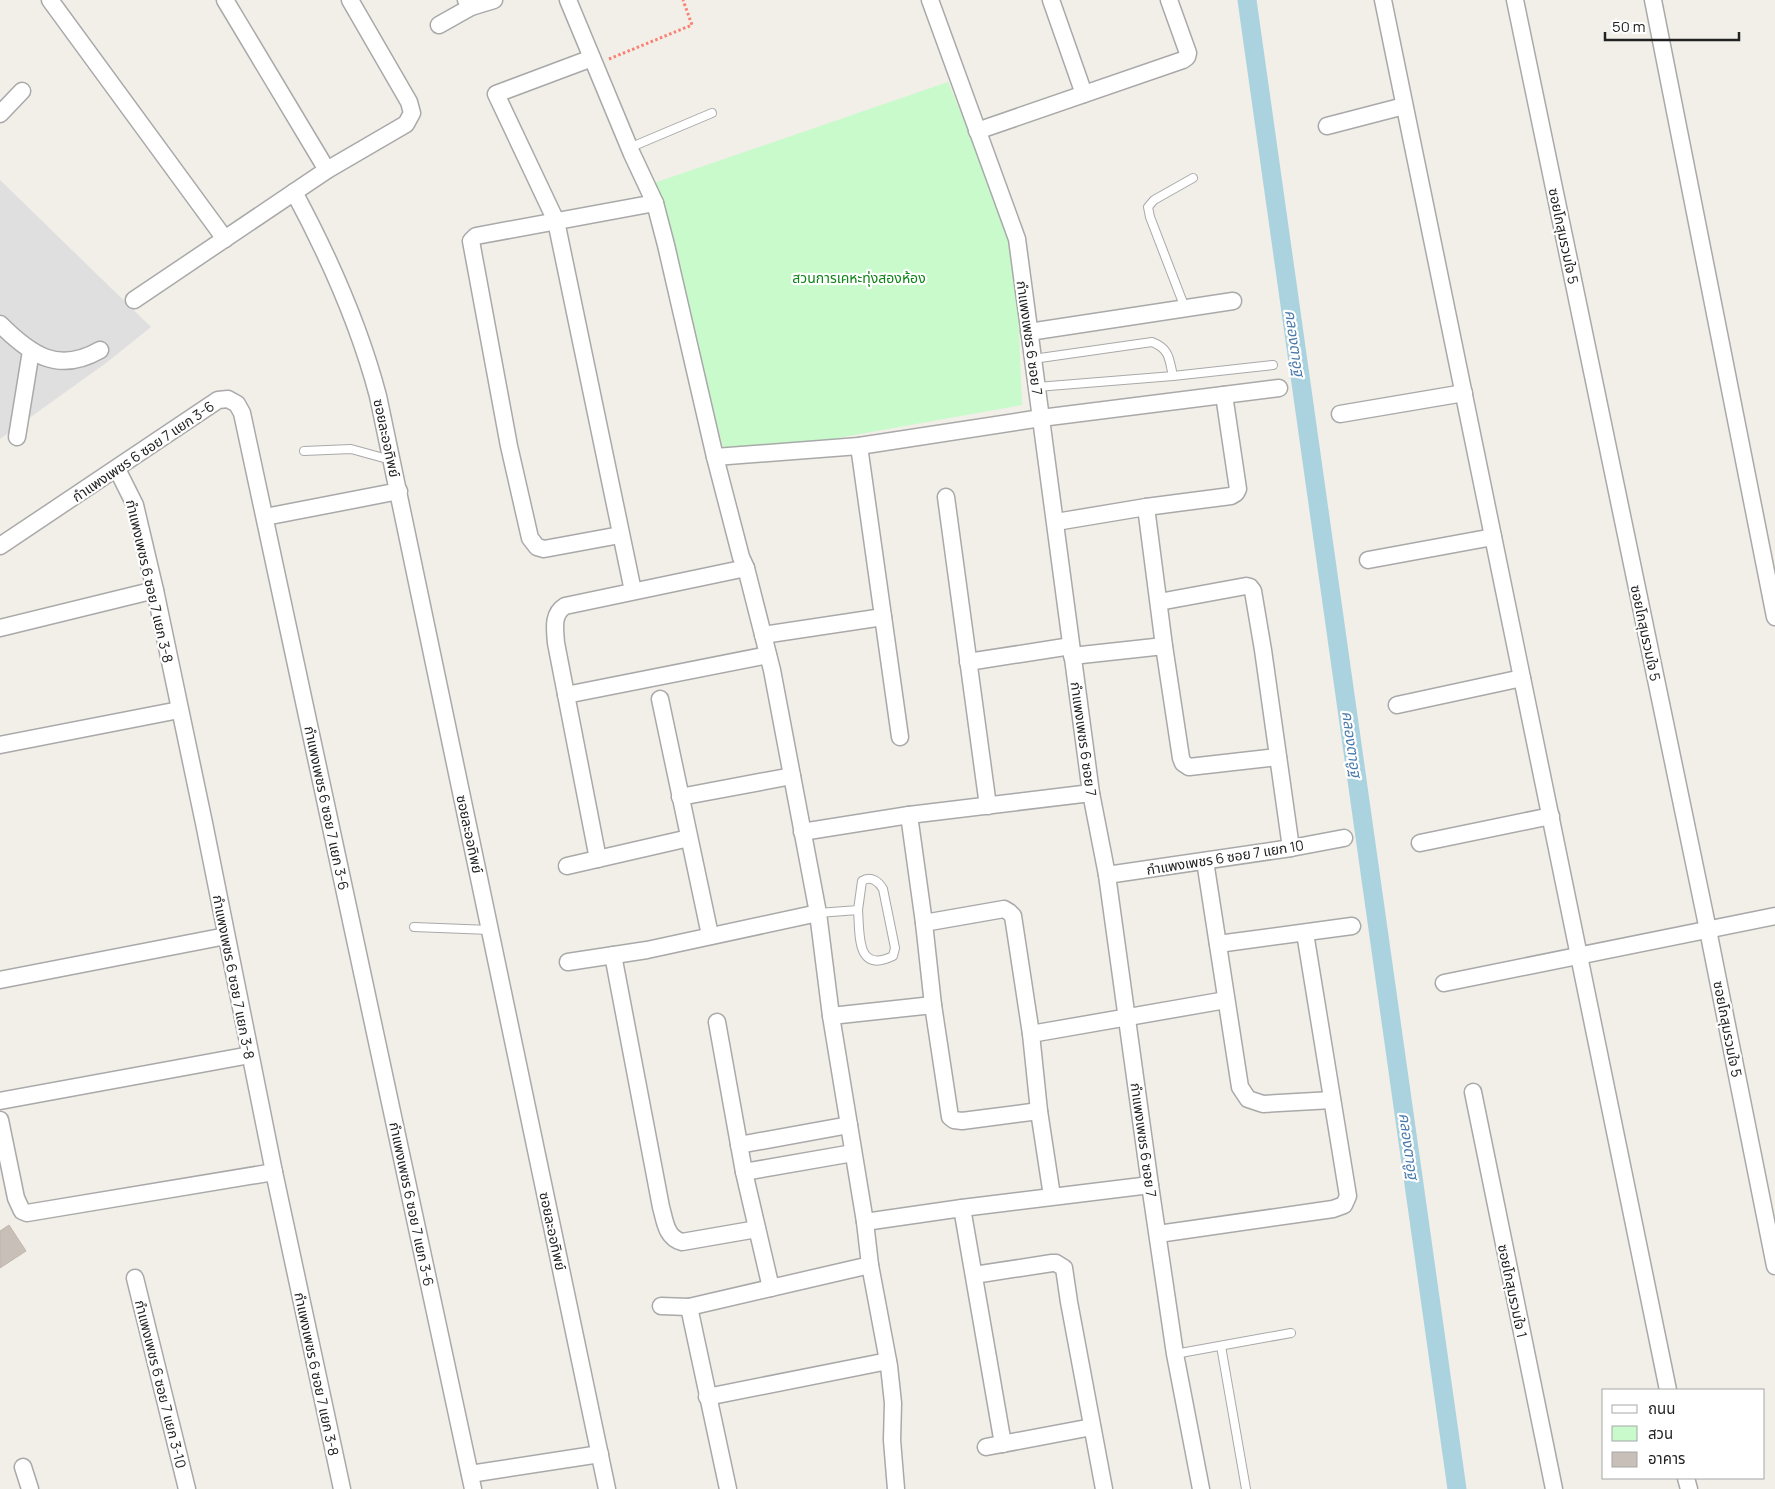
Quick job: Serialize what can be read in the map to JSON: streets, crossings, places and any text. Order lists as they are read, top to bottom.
{
  "streets": {
    "street": [
      "ซอยโกสุมรวมใจ 5",
      "กำแพงเพชร 6 ซอย 7",
      "ซอยละออทิพย์",
      "กำแพงเพชร 6 ซอย 7 แยก 3-6",
      "กำแพงเพชร 6 ซอย 7 แยก 3-8",
      "กำแพงเพชร 6 ซอย 7 แยก 10",
      "ซอยโกสุมรวมใจ 1",
      "กำแพงเพชร 6 ซอย 7 แยก 3-10"
    ]
  },
  "crossings": [
    ["กำแพงเพชร 6 ซอย 7", "กำแพงเพชร 6 ซอย 7 แยก 10"],
    ["กำแพงเพชร 6 ซอย 7 แยก 3-6", "กำแพงเพชร 6 ซอย 7 แยก 3-8"]
  ],
  "water": ["คลองตาอูฐ"],
  "parks": ["สวนการเคหะทุ่งสองห้อง"],
  "legend": ["ถนน", "สวน", "อาคาร"],
  "scale_bar": "50 m"
}
